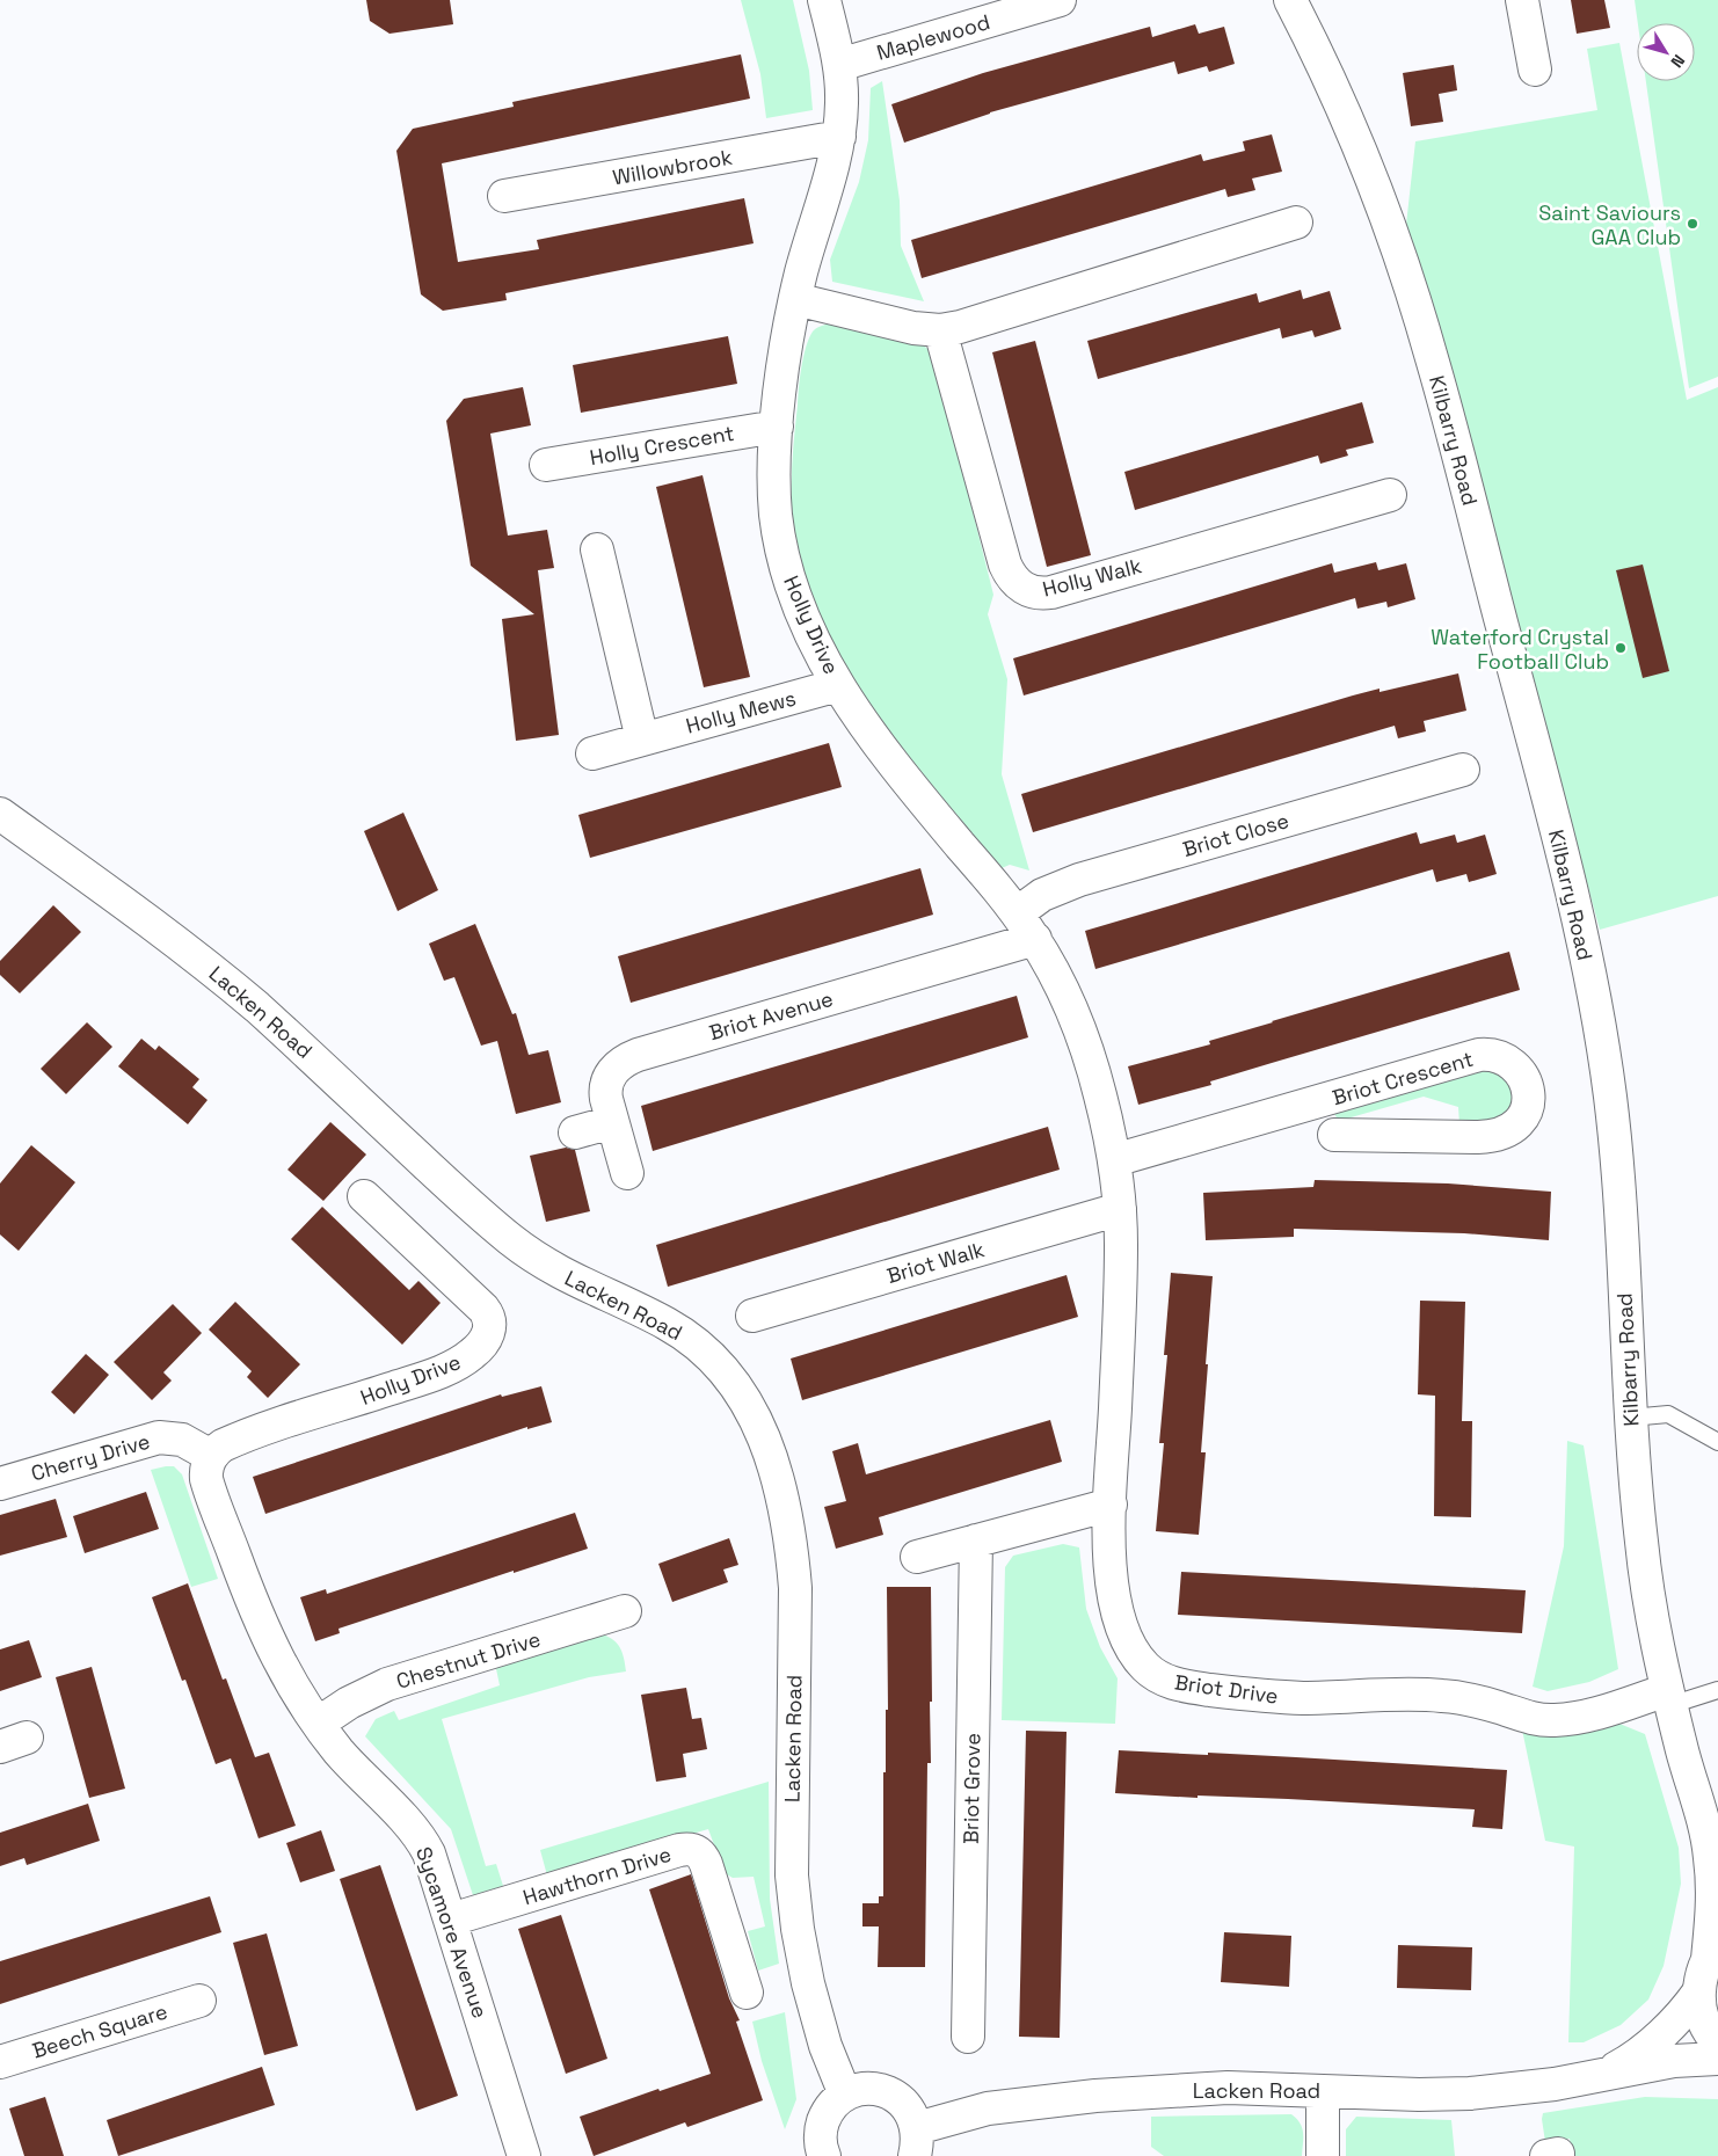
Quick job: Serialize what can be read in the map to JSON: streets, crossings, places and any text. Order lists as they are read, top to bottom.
{
  "streets": {
    "street": [
      "Maplewood",
      "Willowbrook",
      "Kilbarry Road",
      "Holly Crescent",
      "Holly Walk",
      "Holly Drive",
      "Holly Mews",
      "Briot Close",
      "Lacken Road",
      "Briot Avenue",
      "Briot Crescent",
      "Briot Walk",
      "Cherry Drive",
      "Chestnut Drive",
      "Briot Drive",
      "Briot Grove",
      "Hawthorn Drive",
      "Sycamore Avenue",
      "Beech Square"
    ]
  },
  "crossings": [
    ["Maplewood", "Holly Drive"],
    ["Willowbrook", "Holly Drive"],
    ["Kilbarry Road", "Lacken Road"],
    ["Kilbarry Road", "Briot Drive"],
    ["Holly Crescent", "Holly Drive"],
    ["Holly Drive", "Holly Mews"],
    ["Holly Drive", "Briot Close"],
    ["Holly Drive", "Cherry Drive"],
    ["Holly Drive", "Briot Drive"],
    ["Holly Drive", "Sycamore Avenue"],
    ["Briot Close", "Briot Drive"],
    ["Briot Avenue", "Briot Drive"],
    ["Briot Crescent", "Briot Drive"],
    ["Briot Walk", "Briot Drive"],
    ["Cherry Drive", "Sycamore Avenue"],
    ["Chestnut Drive", "Sycamore Avenue"],
    ["Hawthorn Drive", "Sycamore Avenue"]
  ],
  "places": ["Saint Saviours GAA Club", "Waterford Crystal Football Club"],
  "north": "bottom right"
}
